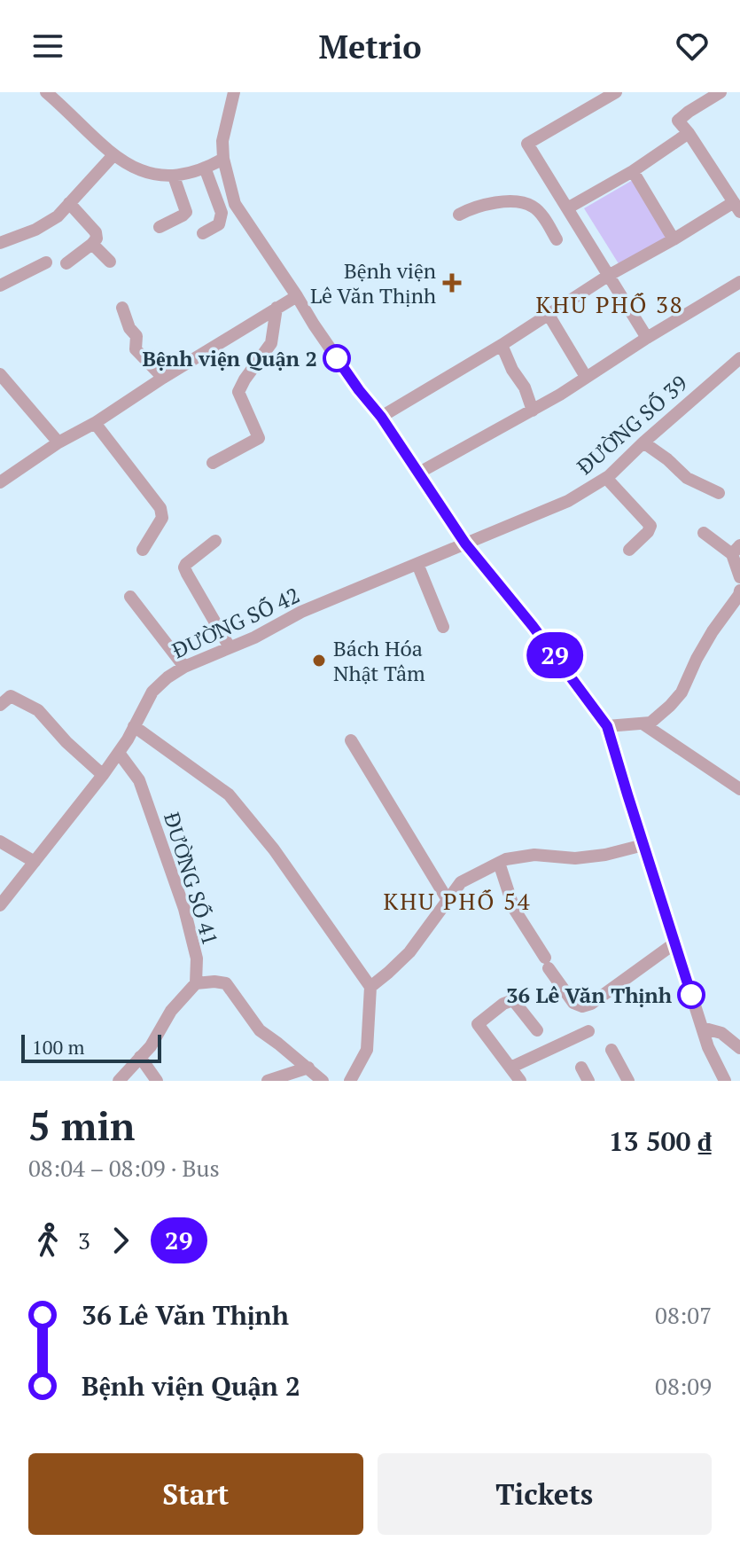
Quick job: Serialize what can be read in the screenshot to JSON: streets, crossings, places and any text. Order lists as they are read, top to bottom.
{
  "streets": {
    "street": ["ĐƯỜNG SỐ 39", "ĐƯỜNG SỐ 42", "ĐƯỜNG SỐ 41"]
  },
  "crossings": [
    ["ĐƯỜNG SỐ 39", "ĐƯỜNG SỐ 42"],
    ["ĐƯỜNG SỐ 42", "ĐƯỜNG SỐ 41"]
  ],
  "districts": ["KHU PHỐ 38", "KHU PHỐ 54"],
  "places": {
    "health": ["Bệnh viện Lê Văn Thịnh"],
    "other": ["Bệnh viện Quận 2", "Bách Hóa Nhật Tâm", "36 Lê Văn Thịnh"]
  },
  "lines": ["bus line 29"],
  "scale_bar": "100 m",
  "page": {
    "header": "Metrio",
    "on_map": "29",
    "scale": "100 m",
    "heading": ["5 min", "08:04 – 08:09 · Bus", "13 500 ₫"],
    "legs": ["3", "29"],
    "list": [
      {
        "name": "36 Lê Văn Thịnh",
        "value": "08:07"
      },
      {
        "name": "Bệnh viện Quận 2",
        "value": "08:09"
      }
    ],
    "buttons": ["Start", "Tickets"]
  }
}
